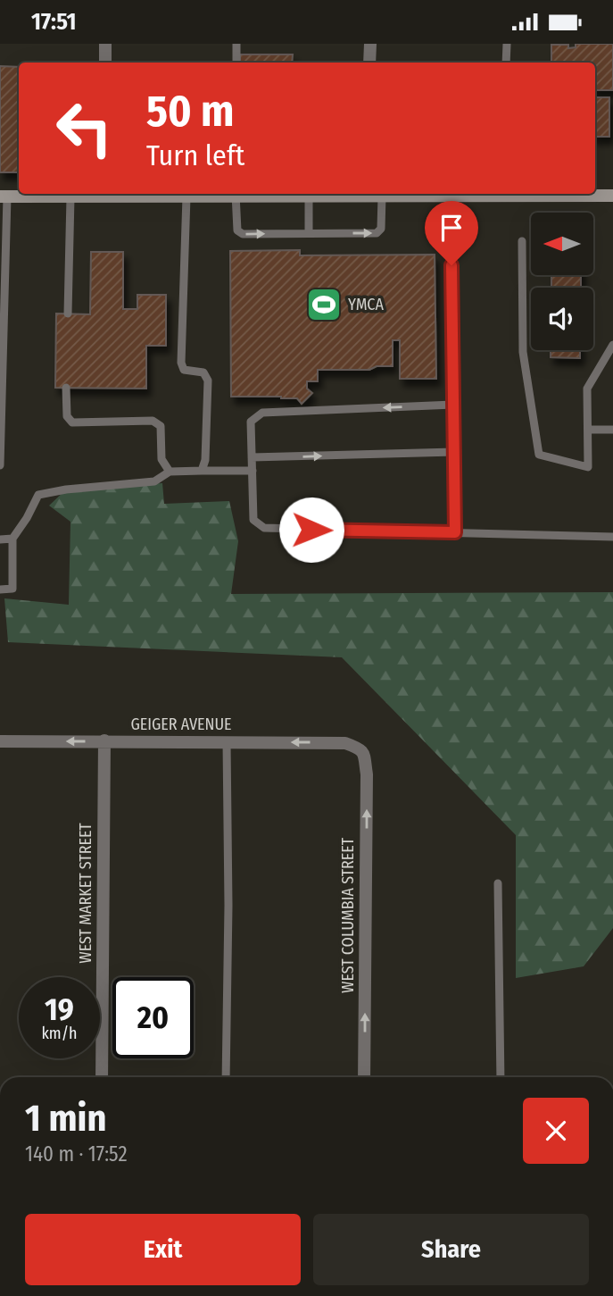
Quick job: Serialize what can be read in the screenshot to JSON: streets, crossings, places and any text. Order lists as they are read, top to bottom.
{
  "streets": {
    "street": ["GEIGER AVENUE", "WEST MARKET STREET", "WEST COLUMBIA STREET"]
  },
  "crossings": [
    ["GEIGER AVENUE", "WEST MARKET STREET"],
    ["GEIGER AVENUE", "WEST COLUMBIA STREET"]
  ],
  "one_way": ["GEIGER AVENUE", "WEST COLUMBIA STREET"],
  "places": {
    "sports": ["YMCA"]
  },
  "north": "left",
  "page": {
    "status": "17:51",
    "turn": ["50 m", "Turn left"],
    "speed": "19 km/h",
    "limit": "20",
    "heading": ["1 min", "140 m · 17:52"],
    "buttons": ["Exit", "Share"]
  }
}
